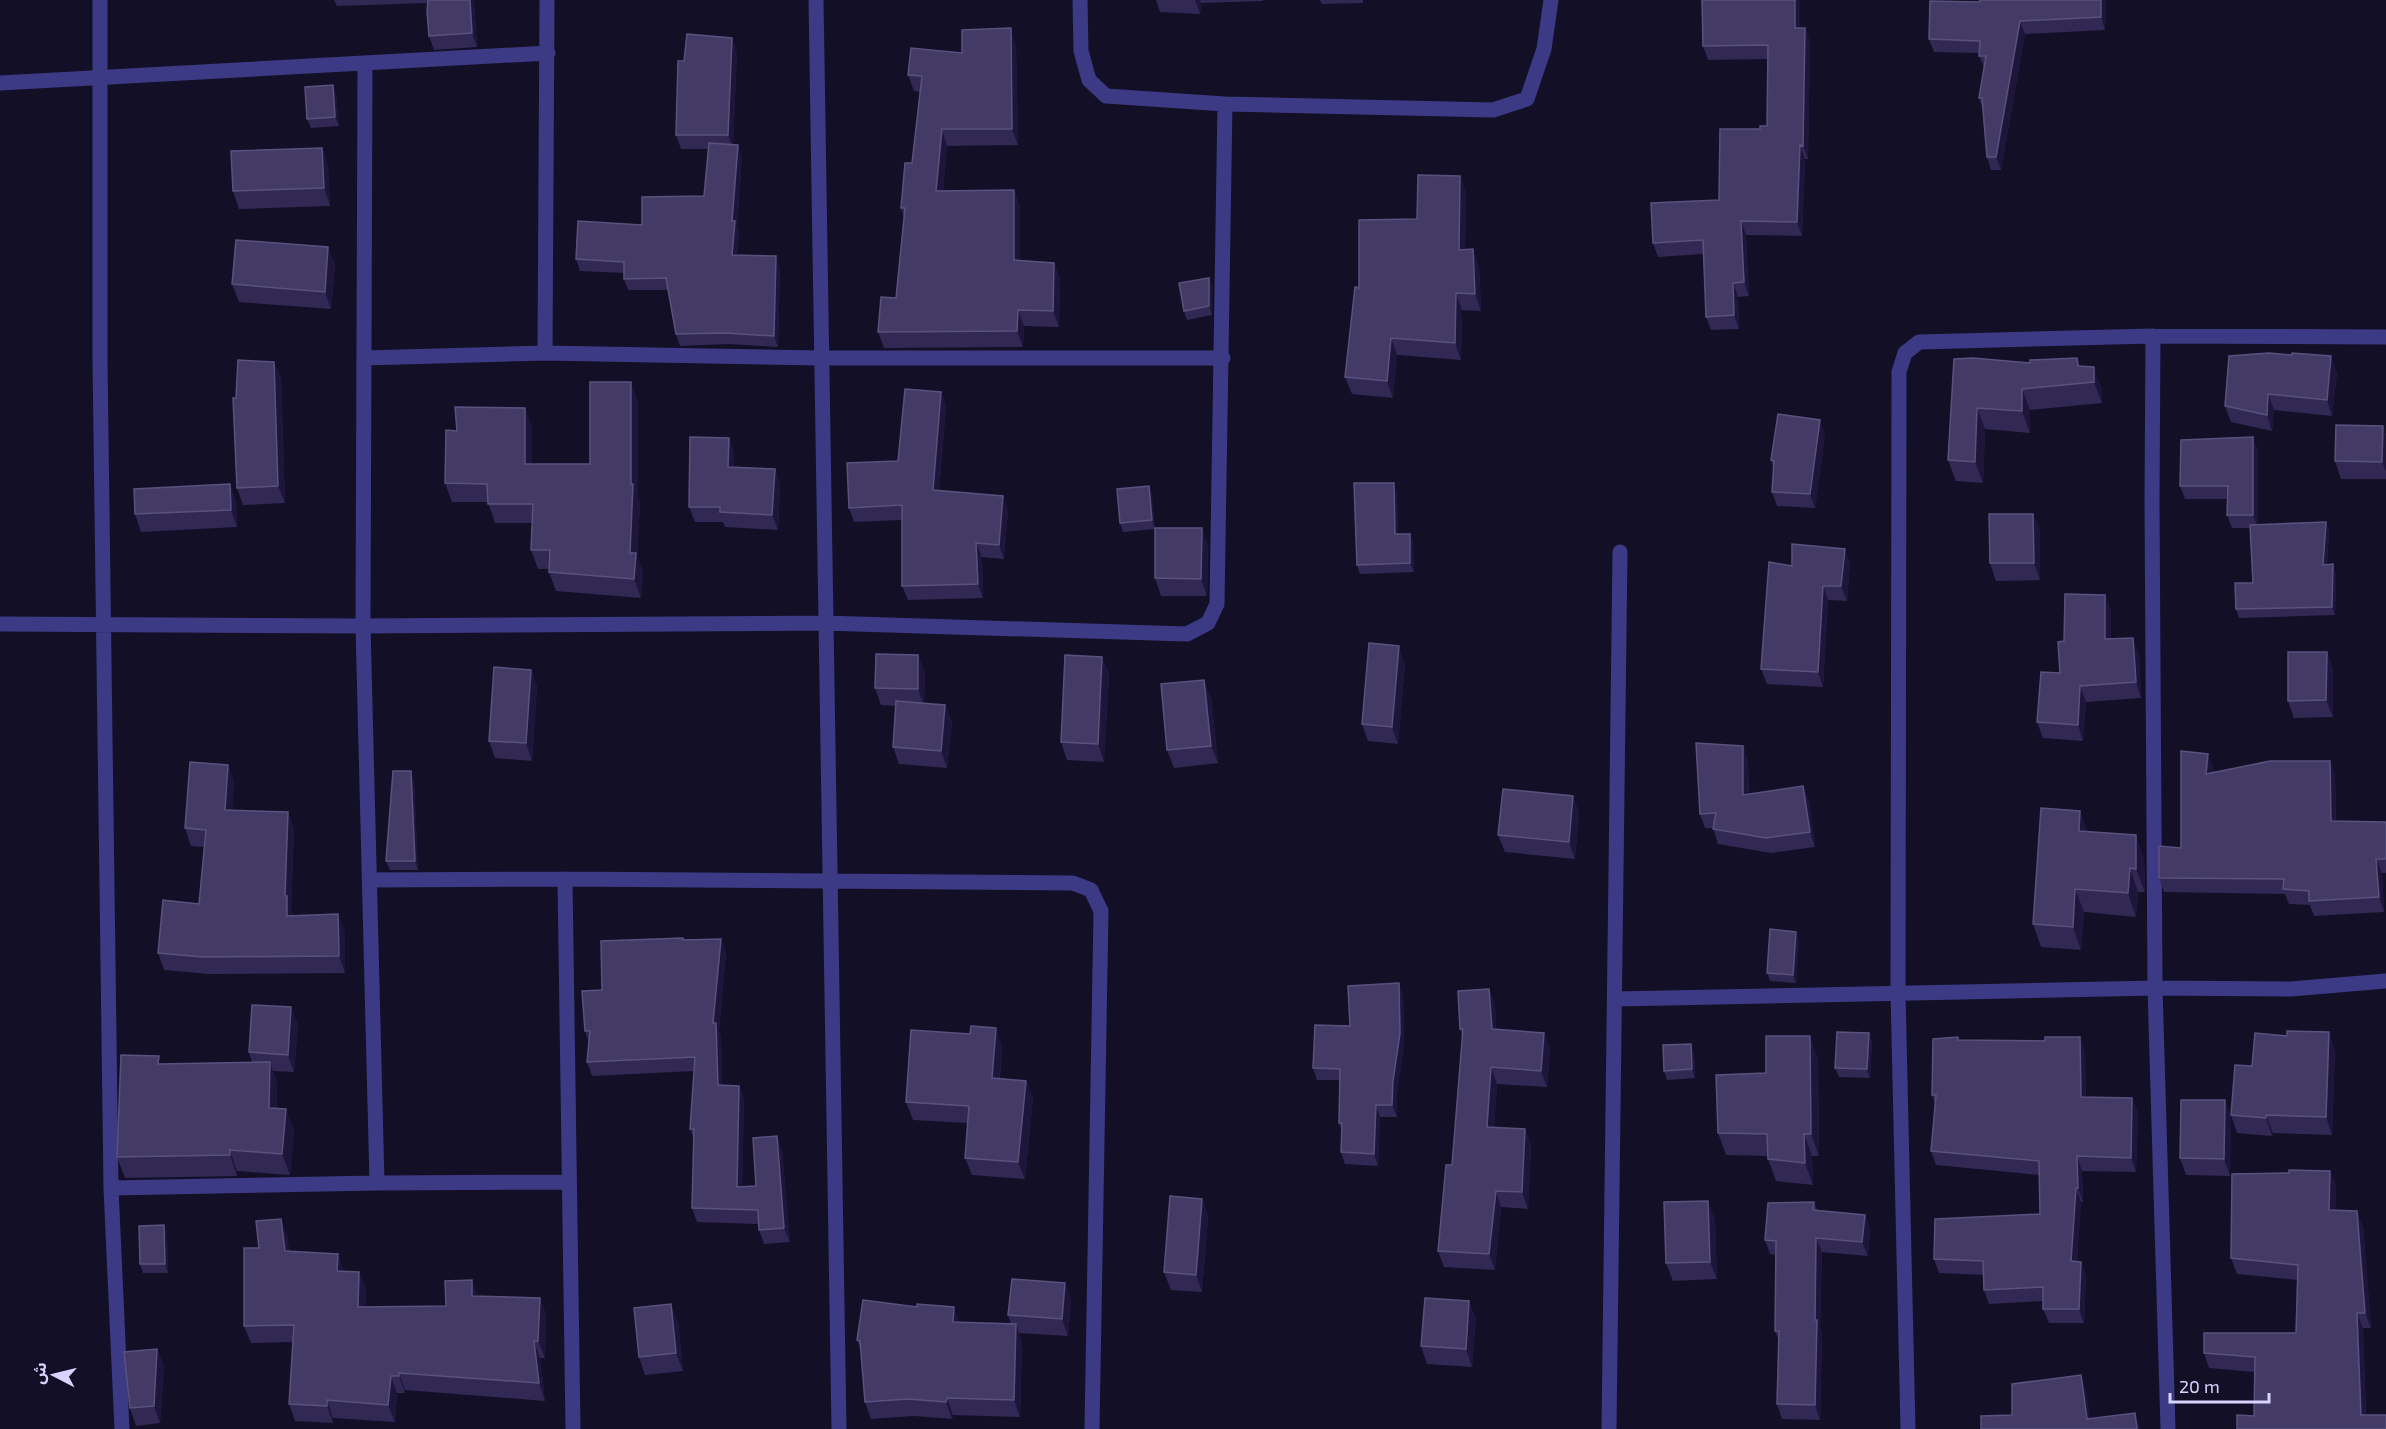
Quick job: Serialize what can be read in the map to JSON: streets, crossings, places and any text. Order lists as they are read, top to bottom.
{
  "scale_bar": "20 m",
  "north": "left"
}
